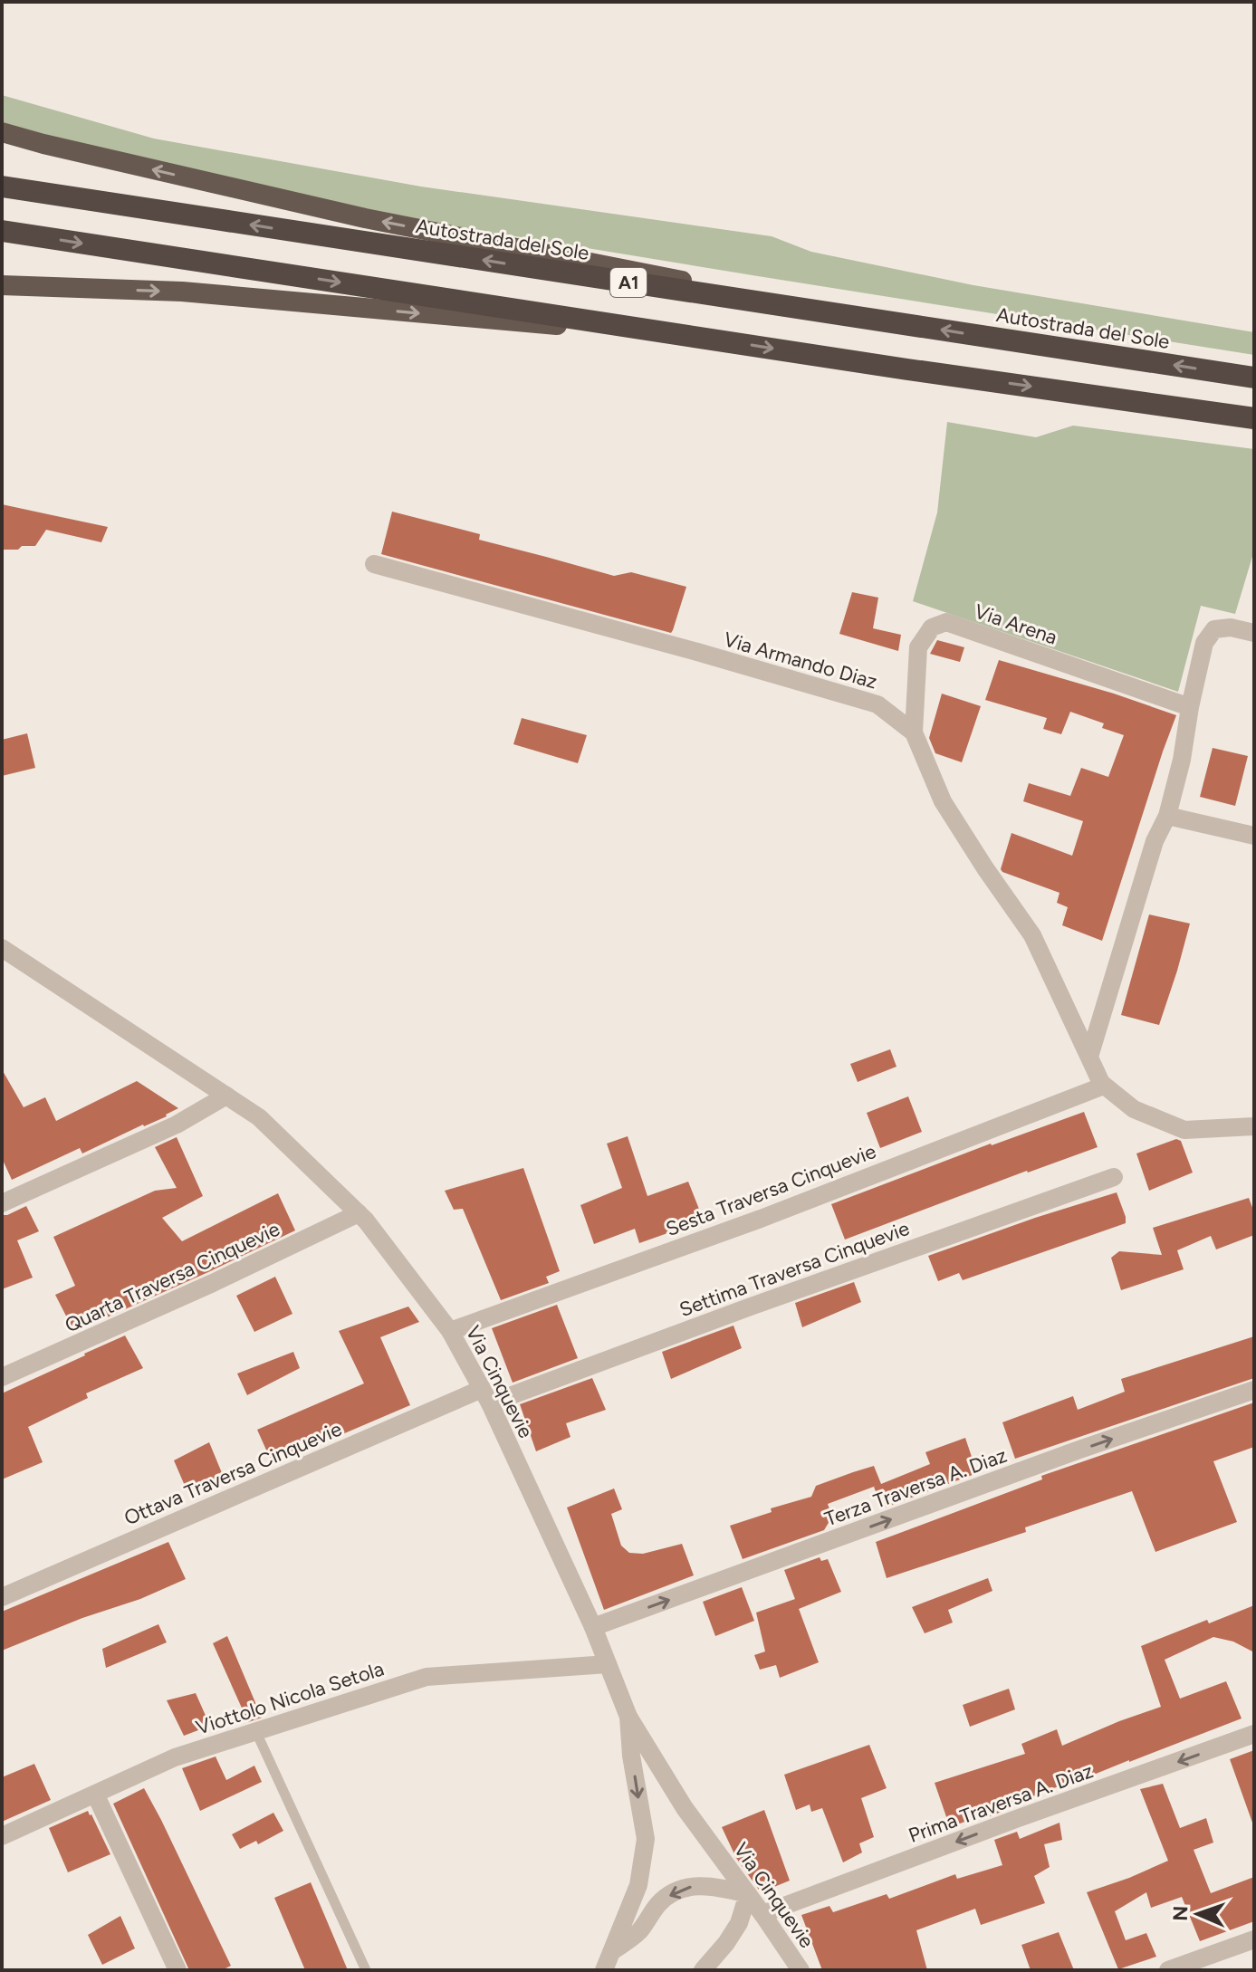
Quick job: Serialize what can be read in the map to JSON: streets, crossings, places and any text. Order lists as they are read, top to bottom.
{
  "streets": {
    "highway": ["Autostrada del Sole", "A1"],
    "street": [
      "Via Arena",
      "Via Armando Diaz",
      "Sesta Traversa Cinquevie",
      "Settima Traversa Cinquevie",
      "Quarta Traversa Cinquevie",
      "Via Cinquevie",
      "Ottava Traversa Cinquevie",
      "Terza Traversa A. Diaz",
      "Viottolo Nicola Setola",
      "Prima Traversa A. Diaz"
    ]
  },
  "crossings": [
    ["Via Arena", "Via Armando Diaz"],
    ["Via Armando Diaz", "Sesta Traversa Cinquevie"],
    ["Sesta Traversa Cinquevie", "Via Cinquevie"],
    ["Settima Traversa Cinquevie", "Via Cinquevie"],
    ["Settima Traversa Cinquevie", "Ottava Traversa Cinquevie"],
    ["Quarta Traversa Cinquevie", "Via Cinquevie"],
    ["Via Cinquevie", "Ottava Traversa Cinquevie"],
    ["Via Cinquevie", "Terza Traversa A. Diaz"],
    ["Via Cinquevie", "Viottolo Nicola Setola"],
    ["Via Cinquevie", "Prima Traversa A. Diaz"]
  ],
  "one_way": ["Terza Traversa A. Diaz", "Prima Traversa A. Diaz"],
  "north": "left"
}
